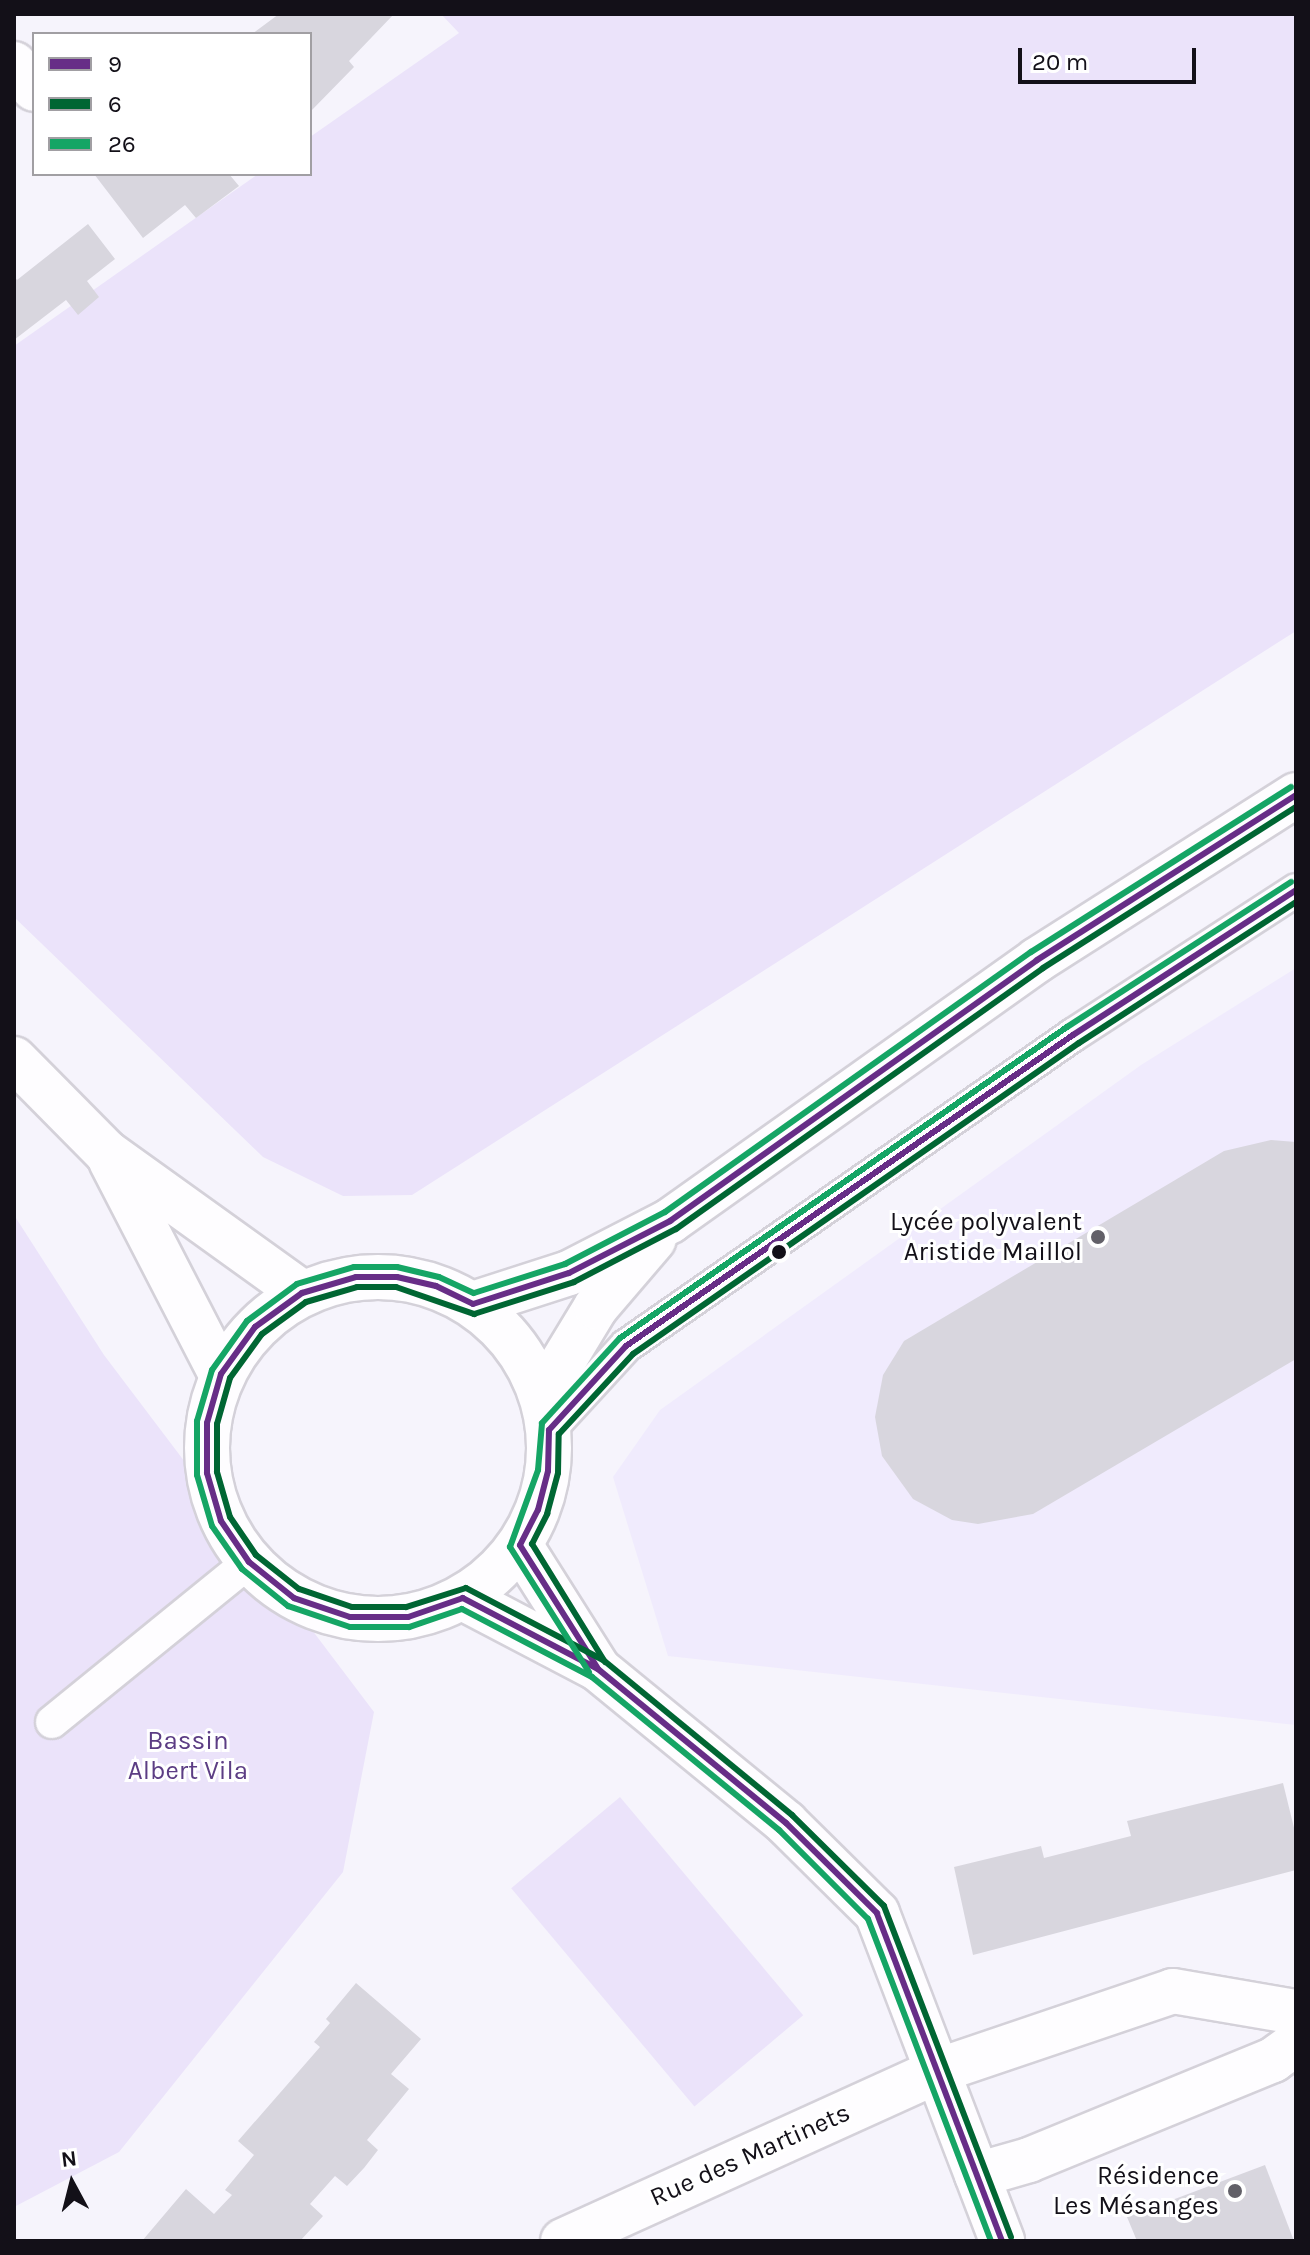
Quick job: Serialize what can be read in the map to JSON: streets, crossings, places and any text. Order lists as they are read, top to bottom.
{
  "streets": {
    "street": ["Rue des Martinets"]
  },
  "parks": ["Bassin Albert Vila"],
  "places": ["Lycée polyvalent Aristide Maillol", "Résidence Les Mésanges"],
  "lines": ["transit line 26", "transit line 9", "transit line 6"],
  "legend": ["9", "6", "26"],
  "scale_bar": "20 m",
  "north": "top"
}
